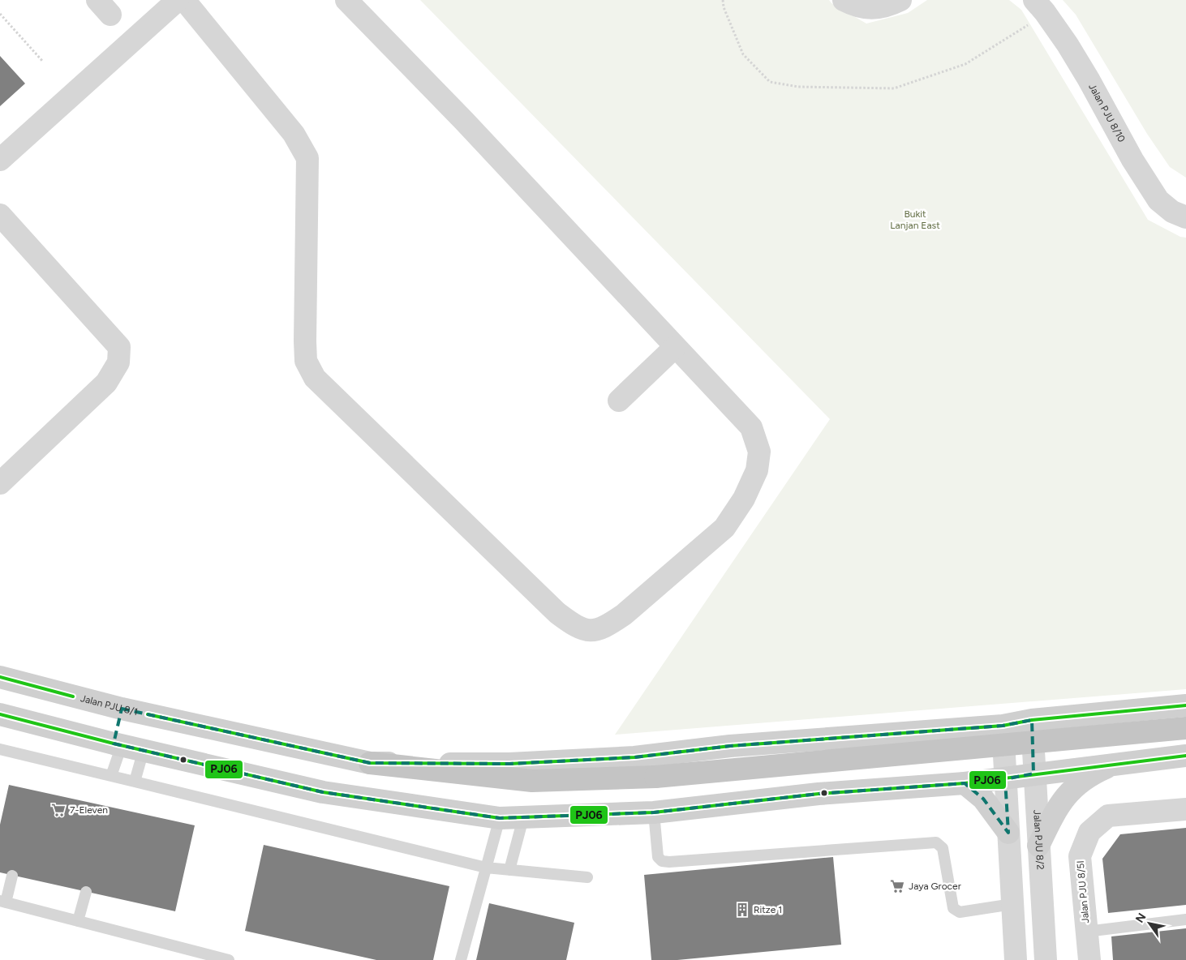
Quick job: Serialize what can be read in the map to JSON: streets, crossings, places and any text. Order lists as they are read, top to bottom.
{
  "streets": {
    "main road": ["Jalan PJU 8/1"],
    "street": ["Jalan PJU 8/10", "Jalan PJU 8/2", "Jalan PJU 8/5I"]
  },
  "crossings": [
    ["Jalan PJU 8/1", "Jalan PJU 8/2"]
  ],
  "parks": ["Bukit Lanjan East"],
  "places": {
    "supermarket": ["7-Eleven", "Jaya Grocer"],
    "building": ["Ritze 1"]
  },
  "lines": ["transit line PJ06"],
  "north": "top left"
}
